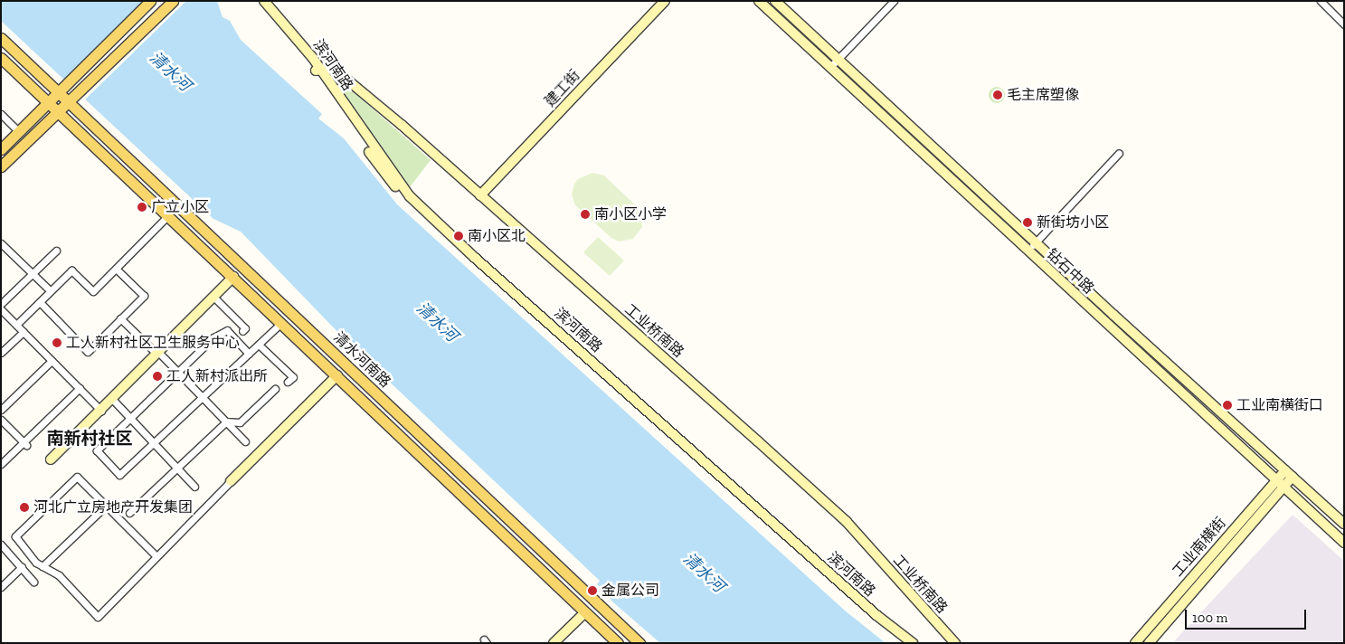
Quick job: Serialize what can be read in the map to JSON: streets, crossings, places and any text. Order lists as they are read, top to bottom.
{
  "streets": {
    "main road": [
      "滨河南路",
      "建工街",
      "钻石中路",
      "工业桥南路",
      "清水河南路",
      "工业南横街"
    ]
  },
  "crossings": [
    ["滨河南路", "工业桥南路"],
    ["建工街", "工业桥南路"],
    ["钻石中路", "工业南横街"]
  ],
  "districts": ["南新村社区"],
  "water": ["清水河"],
  "places": [
    "毛主席塑像",
    "广立小区",
    "南小区小学",
    "新街坊小区",
    "南小区北",
    "工人新村社区卫生服务中心",
    "工人新村派出所",
    "工业南横街口",
    "河北广立房地产开发集团",
    "金属公司"
  ],
  "scale_bar": "100 m"
}
